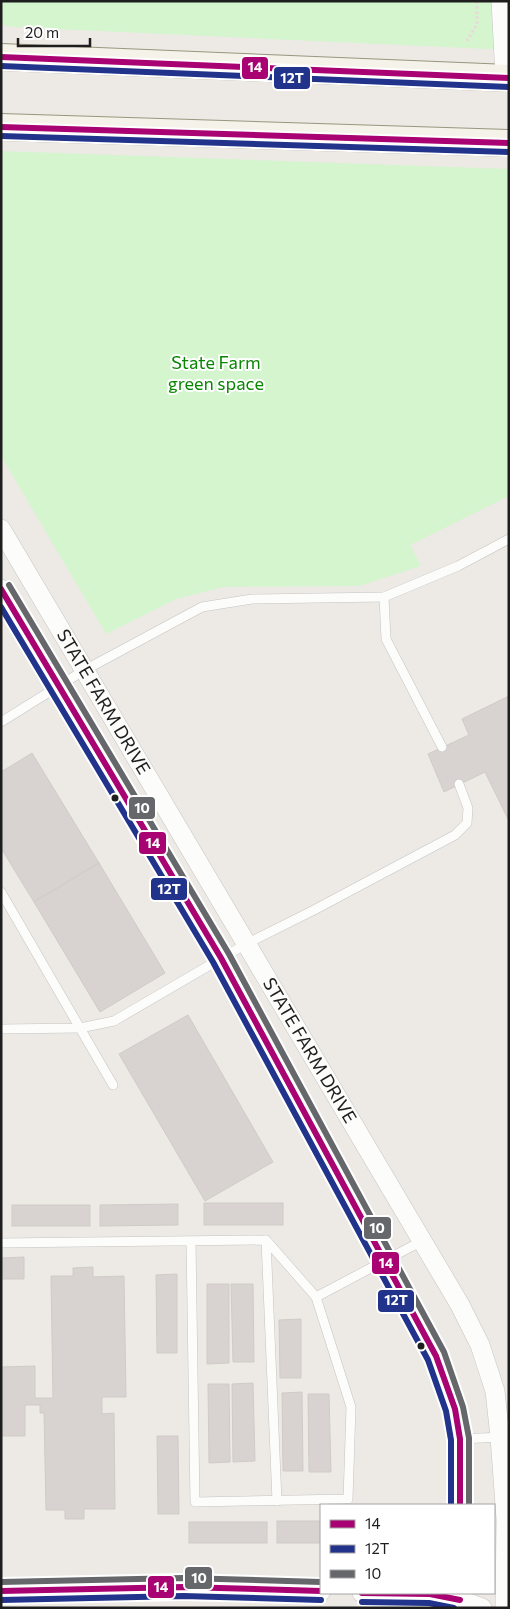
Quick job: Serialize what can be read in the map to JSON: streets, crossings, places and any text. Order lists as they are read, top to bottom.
{
  "streets": {
    "street": ["STATE FARM DRIVE"]
  },
  "parks": ["State Farm green space"],
  "lines": ["transit line 14", "transit line 12T", "transit line 10"],
  "legend": ["14", "12T", "10"],
  "scale_bar": "20 m"
}
